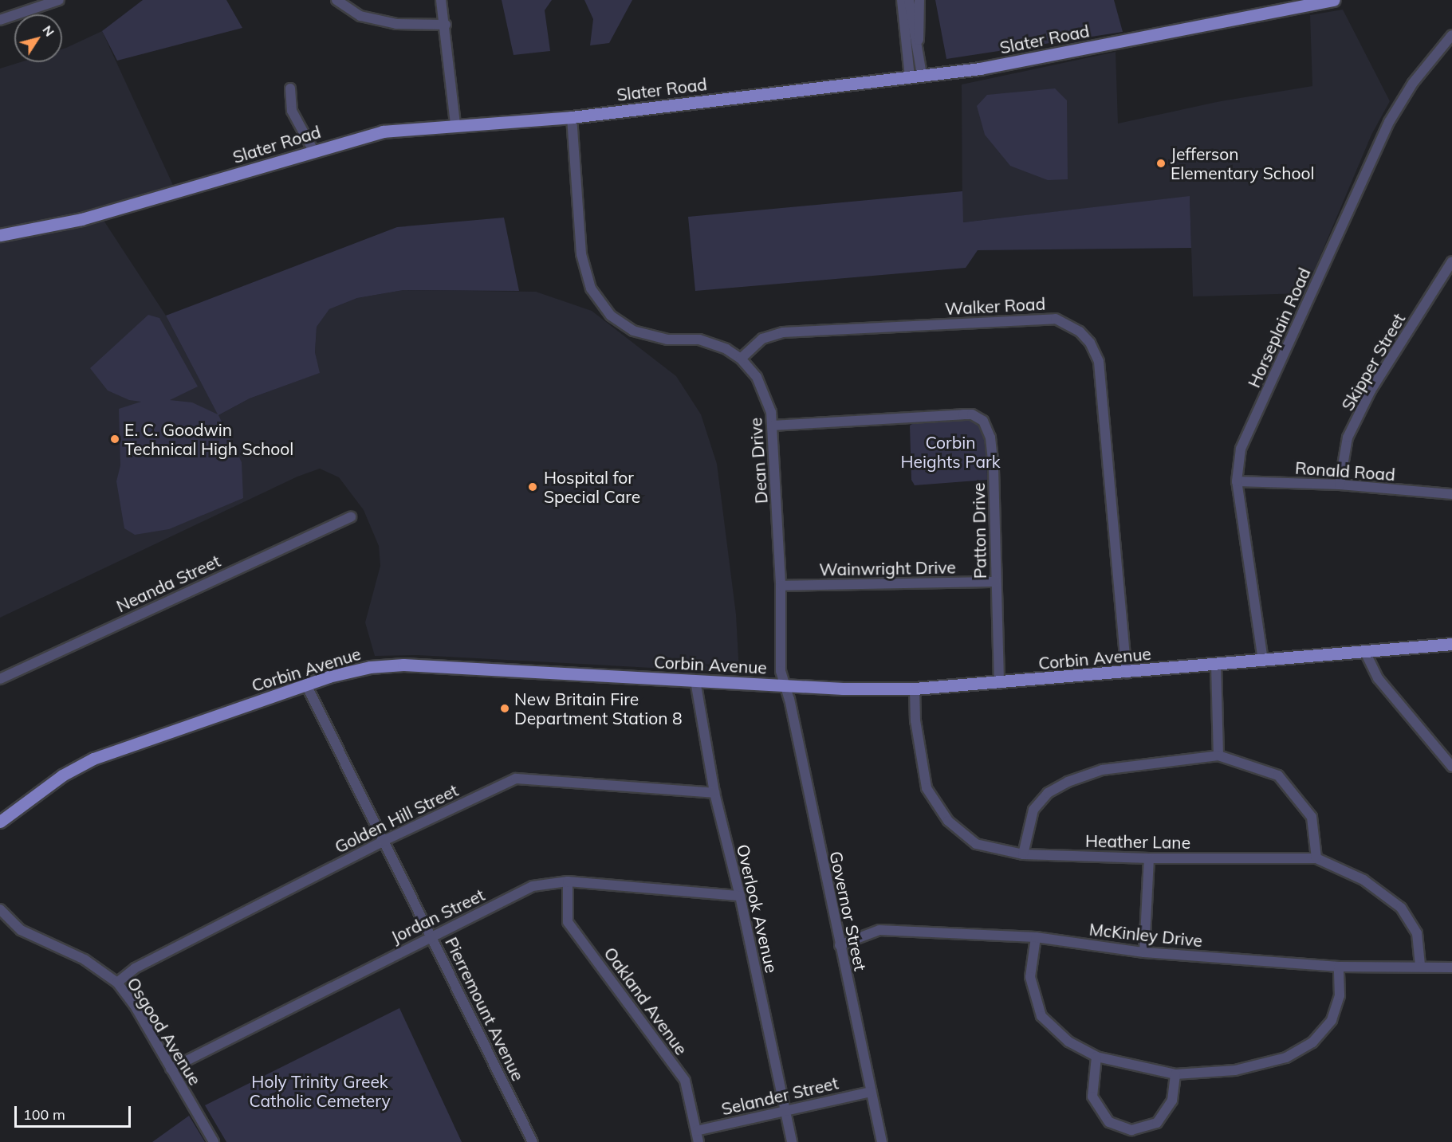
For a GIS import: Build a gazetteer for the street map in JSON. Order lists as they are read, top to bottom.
{
  "streets": {
    "main road": ["Slater Road", "Corbin Avenue"],
    "street": [
      "Walker Road",
      "Horseplain Road",
      "Skipper Street",
      "Dean Drive",
      "Ronald Road",
      "Patton Drive",
      "Wainwright Drive",
      "Neanda Street",
      "Golden Hill Street",
      "Heather Lane",
      "Overlook Avenue",
      "Governor Street",
      "Jordan Street",
      "McKinley Drive",
      "Oakland Avenue",
      "Pierremount Avenue",
      "Osgood Avenue",
      "Selander Street"
    ]
  },
  "crossings": [
    ["Slater Road", "Dean Drive"],
    ["Walker Road", "Dean Drive"],
    ["Walker Road", "Corbin Avenue"],
    ["Horseplain Road", "Ronald Road"],
    ["Horseplain Road", "Corbin Avenue"],
    ["Skipper Street", "Ronald Road"],
    ["Dean Drive", "Patton Drive"],
    ["Dean Drive", "Wainwright Drive"],
    ["Dean Drive", "Corbin Avenue"],
    ["Dean Drive", "Governor Street"],
    ["Patton Drive", "Wainwright Drive"],
    ["Patton Drive", "Corbin Avenue"],
    ["Corbin Avenue", "Heather Lane"],
    ["Corbin Avenue", "Overlook Avenue"],
    ["Corbin Avenue", "Governor Street"],
    ["Corbin Avenue", "Pierremount Avenue"],
    ["Golden Hill Street", "Overlook Avenue"],
    ["Golden Hill Street", "Pierremount Avenue"],
    ["Golden Hill Street", "Osgood Avenue"],
    ["Heather Lane", "McKinley Drive"],
    ["Overlook Avenue", "Jordan Street"],
    ["Overlook Avenue", "Selander Street"],
    ["Governor Street", "McKinley Drive"],
    ["Governor Street", "Selander Street"],
    ["Jordan Street", "Oakland Avenue"],
    ["Jordan Street", "Pierremount Avenue"],
    ["Jordan Street", "Osgood Avenue"],
    ["Oakland Avenue", "Selander Street"]
  ],
  "parks": ["Corbin Heights Park", "Holy Trinity Greek Catholic Cemetery"],
  "places": [
    "Jefferson Elementary School",
    "E. C. Goodwin Technical High School",
    "Hospital for Special Care",
    "New Britain Fire Department Station 8"
  ],
  "scale_bar": "100 m",
  "north": "top right"
}
